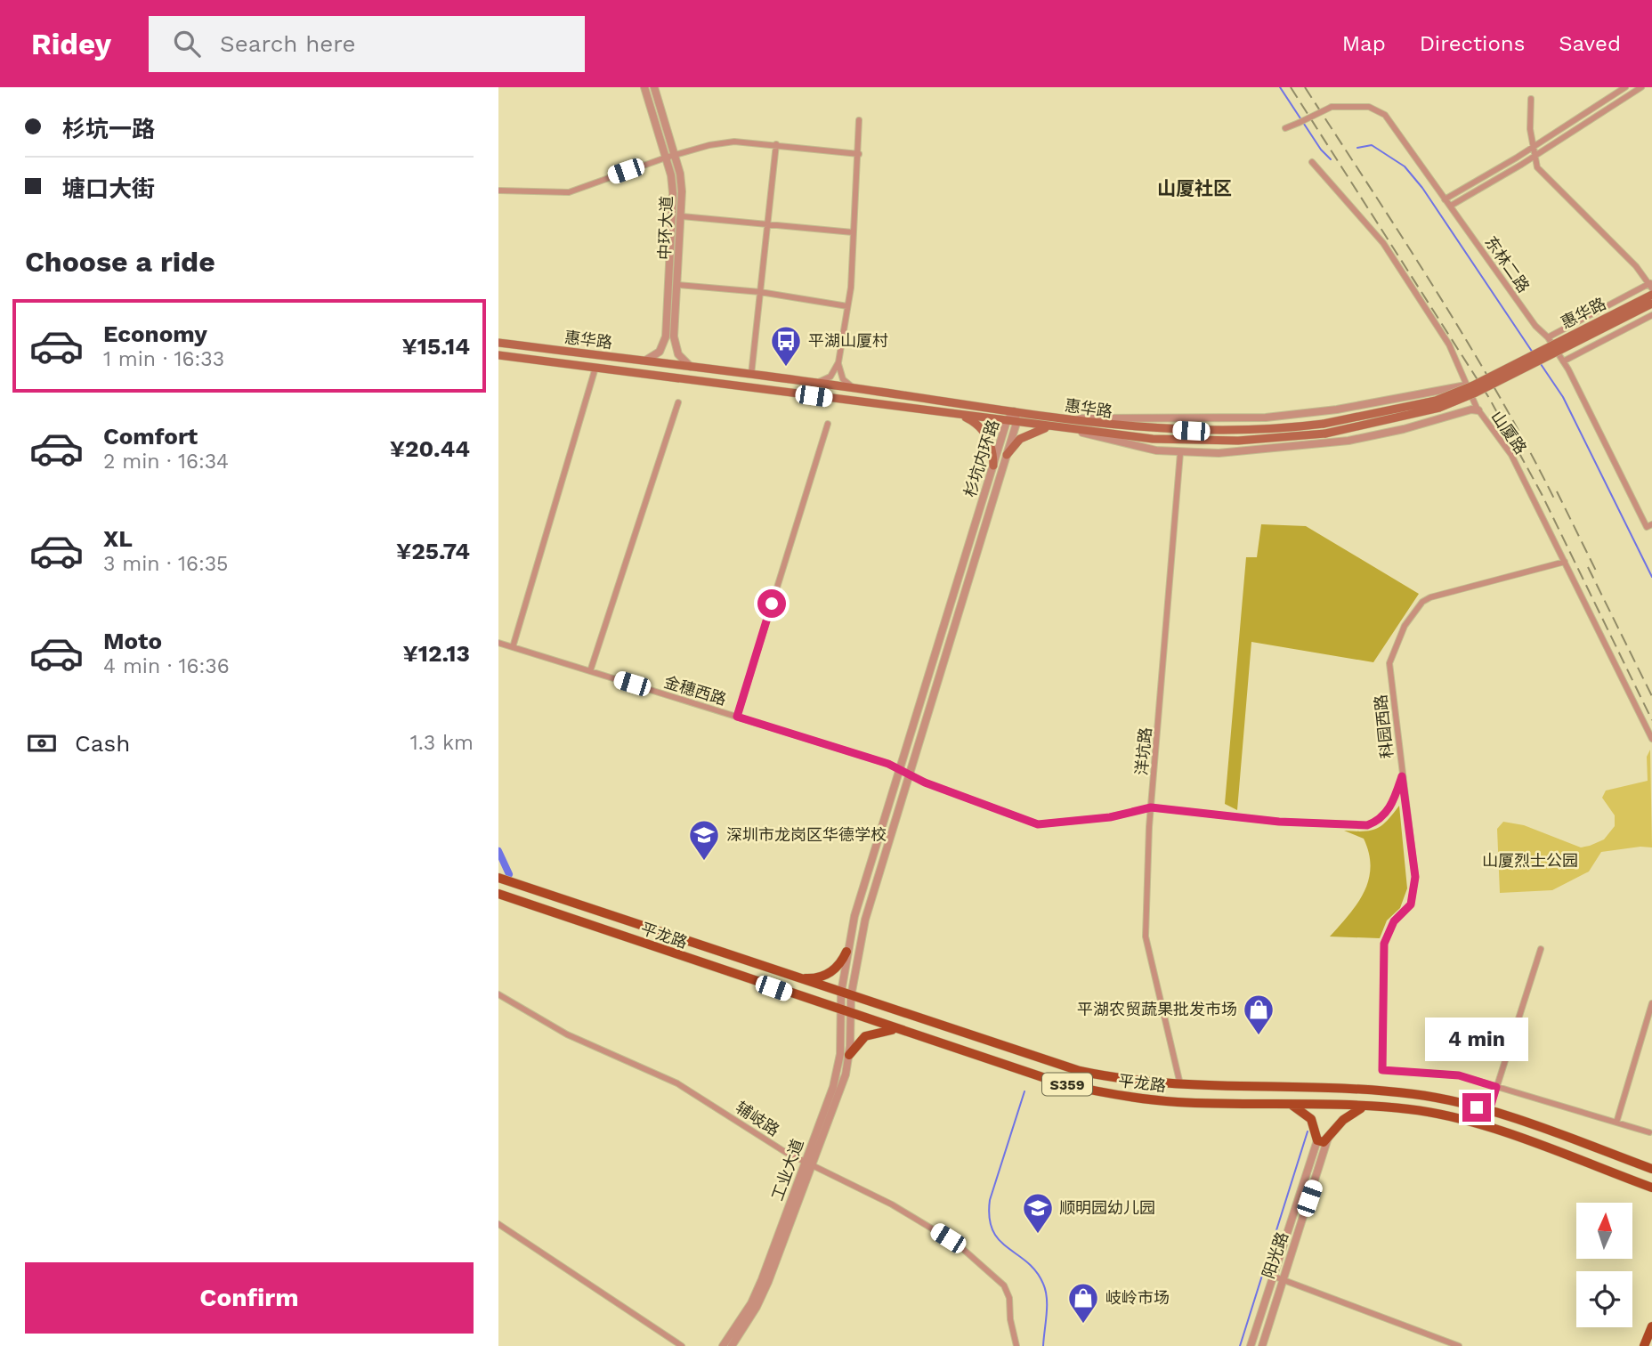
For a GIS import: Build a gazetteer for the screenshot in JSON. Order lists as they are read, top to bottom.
{
  "streets": {
    "main road": ["惠华路", "平龙路", "S359"],
    "street": [
      "中环大道",
      "东林二路",
      "山厦路",
      "杉坑内环路",
      "金穗西路",
      "科园西路",
      "洋坑路",
      "辅岐路",
      "工业大道",
      "阳光路"
    ]
  },
  "crossings": [
    ["中环大道", "惠华路"],
    ["惠华路", "杉坑内环路"],
    ["山厦路", "科园西路"],
    ["杉坑内环路", "金穗西路"],
    ["杉坑内环路", "平龙路"],
    ["杉坑内环路", "工业大道"],
    ["金穗西路", "科园西路"],
    ["金穗西路", "洋坑路"],
    ["洋坑路", "平龙路"],
    ["平龙路", "工业大道"],
    ["辅岐路", "工业大道"]
  ],
  "districts": ["山厦社区"],
  "parks": ["山厦烈士公园"],
  "places": {
    "bus stop": ["平湖山厦村"],
    "school or university": ["深圳市龙岗区华德学校", "顺明园幼儿园"],
    "shop": ["平湖农贸蔬果批发市场", "岐岭市场"]
  },
  "north": "top",
  "page": {
    "header": "Ridey",
    "search": "Search here",
    "nav": ["Map", "Directions", "Saved"],
    "banner": ["杉坑一路", "塘口大街"],
    "heading": "Choose a ride",
    "list": [
      {
        "name": "Economy",
        "note": "1 min · 16:33",
        "value": "¥15.14"
      },
      {
        "name": "Comfort",
        "note": "2 min · 16:34",
        "value": "¥20.44"
      },
      {
        "name": "XL",
        "note": "3 min · 16:35",
        "value": "¥25.74"
      },
      {
        "name": "Moto",
        "note": "4 min · 16:36",
        "value": "¥12.13"
      }
    ],
    "pay": ["Cash", "1.3 km"],
    "bubble": "4 min",
    "buttons": "Confirm"
  }
}
